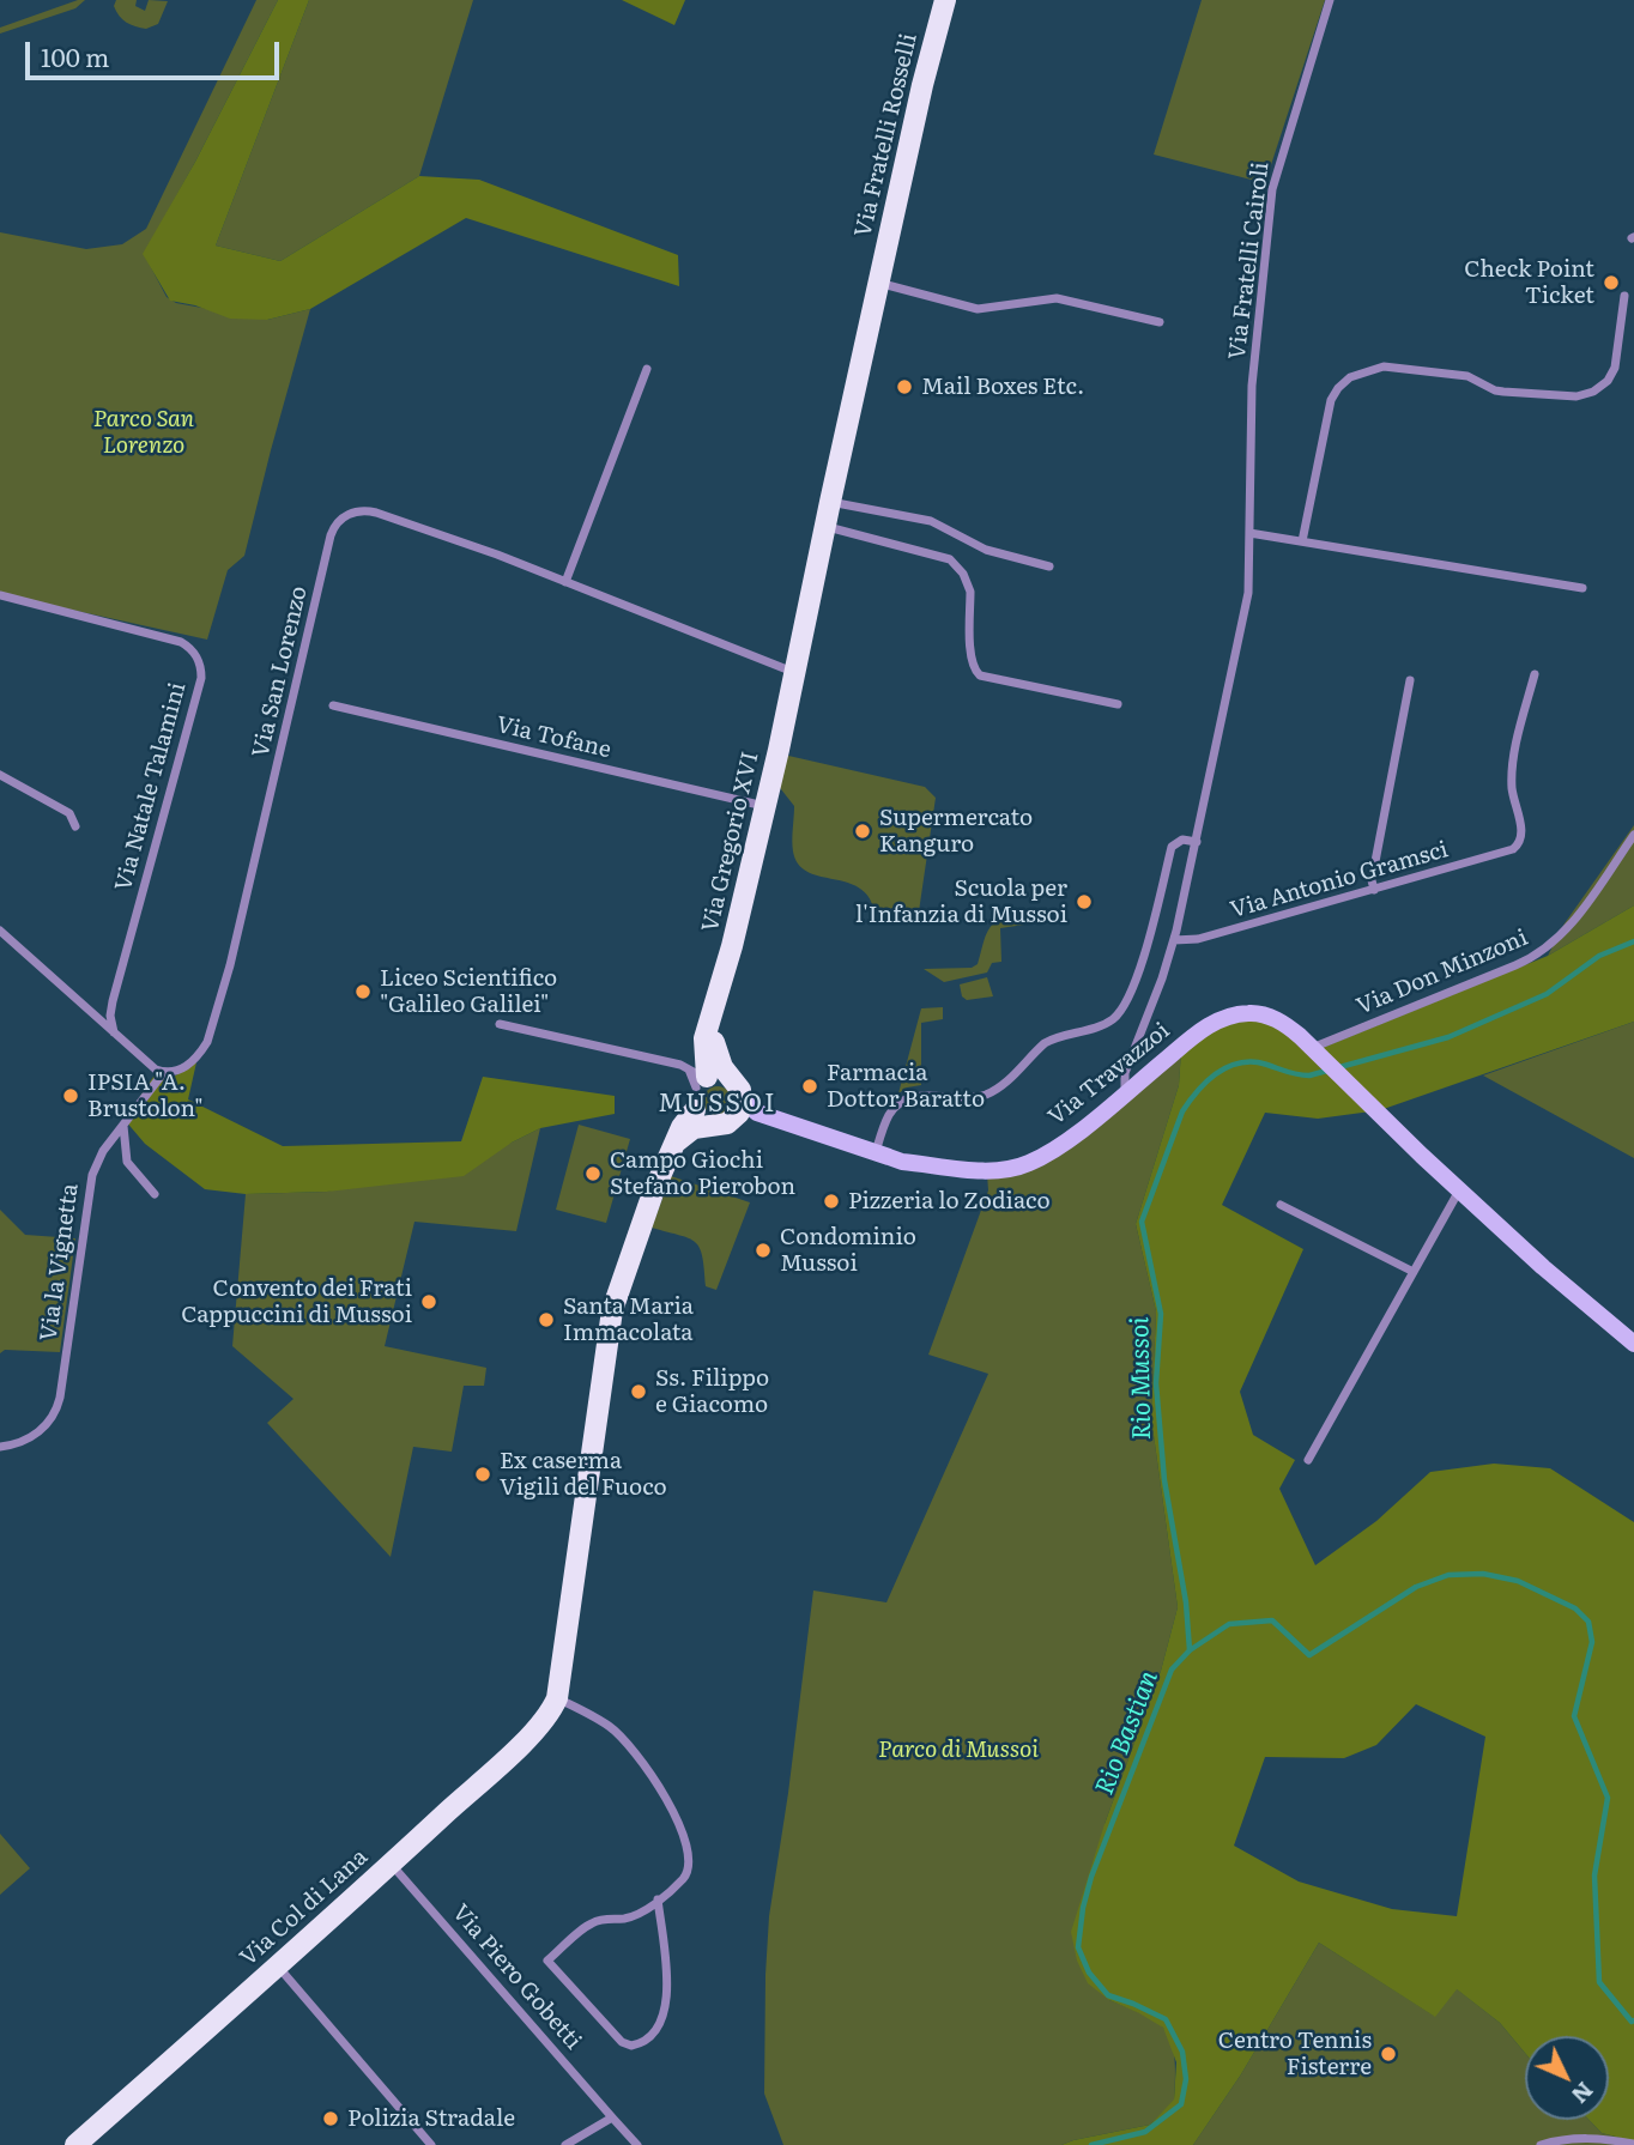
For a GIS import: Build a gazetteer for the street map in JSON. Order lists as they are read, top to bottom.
{
  "streets": {
    "main road": ["Via Fratelli Rosselli", "Via Gregorio XVI", "Via Col di Lana"],
    "street": [
      "Via Fratelli Cairoli",
      "Via San Lorenzo",
      "Via Tofane",
      "Via Natale Talamini",
      "Via Antonio Gramsci",
      "Via Don Minzoni",
      "Via Travazzoi",
      "Via la Vignetta",
      "Via Piero Gobetti"
    ]
  },
  "crossings": [
    ["Via Fratelli Rosselli", "Via San Lorenzo"],
    ["Via Fratelli Rosselli", "Via Gregorio XVI"],
    ["Via Fratelli Cairoli", "Via Antonio Gramsci"],
    ["Via Fratelli Cairoli", "Via Travazzoi"],
    ["Via San Lorenzo", "Via Gregorio XVI"],
    ["Via San Lorenzo", "Via la Vignetta"],
    ["Via Tofane", "Via Gregorio XVI"],
    ["Via Don Minzoni", "Via Travazzoi"],
    ["Via Col di Lana", "Via Piero Gobetti"]
  ],
  "districts": ["MUSSOI"],
  "water": ["Rio Mussoi", "Rio Bastian"],
  "parks": ["Parco San Lorenzo", "Parco di Mussoi"],
  "places": [
    "Check Point Ticket",
    "Mail Boxes Etc.",
    "Supermercato Kanguro",
    "Scuola per l'Infanzia di Mussoi",
    "Liceo Scientifico \"Galileo Galilei\"",
    "Farmacia Dottor Baratto",
    "IPSIA \"A. Brustolon\"",
    "Campo Giochi Stefano Pierobon",
    "Pizzeria lo Zodiaco",
    "Condominio Mussoi",
    "Convento dei Frati Cappuccini di Mussoi",
    "Santa Maria Immacolata",
    "Ss. Filippo e Giacomo",
    "Ex caserma Vigili del Fuoco",
    "Centro Tennis Fisterre",
    "Polizia Stradale"
  ],
  "scale_bar": "100 m",
  "north": "bottom right"
}
